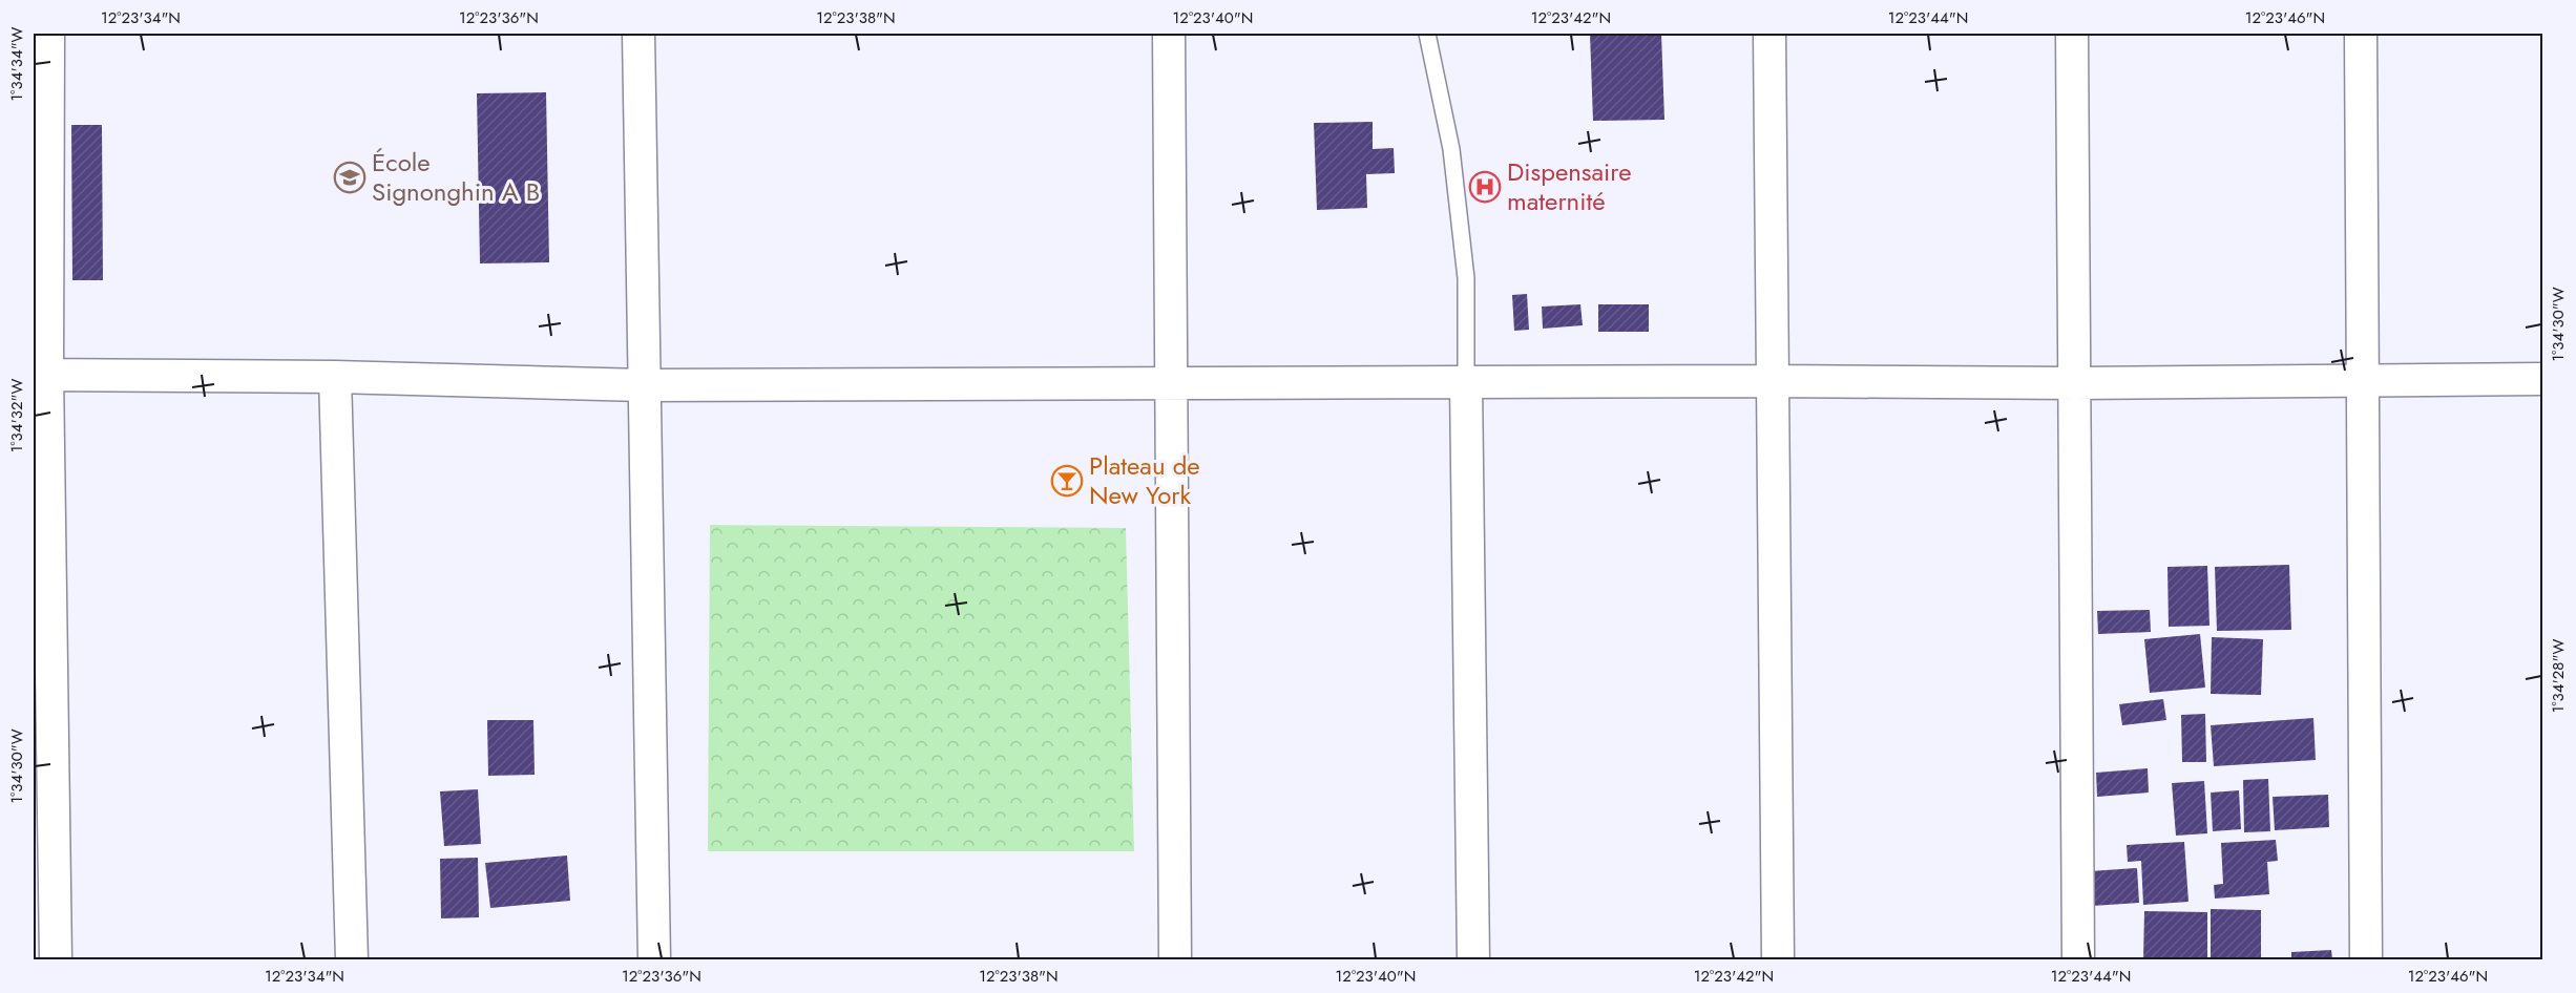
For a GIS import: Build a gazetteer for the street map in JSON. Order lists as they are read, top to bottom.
{
  "places": {
    "school or university": ["École Signonghin A B"],
    "hospital": ["Dispensaire maternité"],
    "bar": ["Plateau de New York"]
  },
  "coordinates": [
    "12°23'34\"N",
    "12°23'36\"N",
    "12°23'38\"N",
    "12°23'40\"N",
    "12°23'42\"N",
    "12°23'44\"N",
    "12°23'46\"N",
    "1°34'34\"W",
    "1°34'30\"W",
    "1°34'32\"W",
    "1°34'28\"W"
  ]
}
